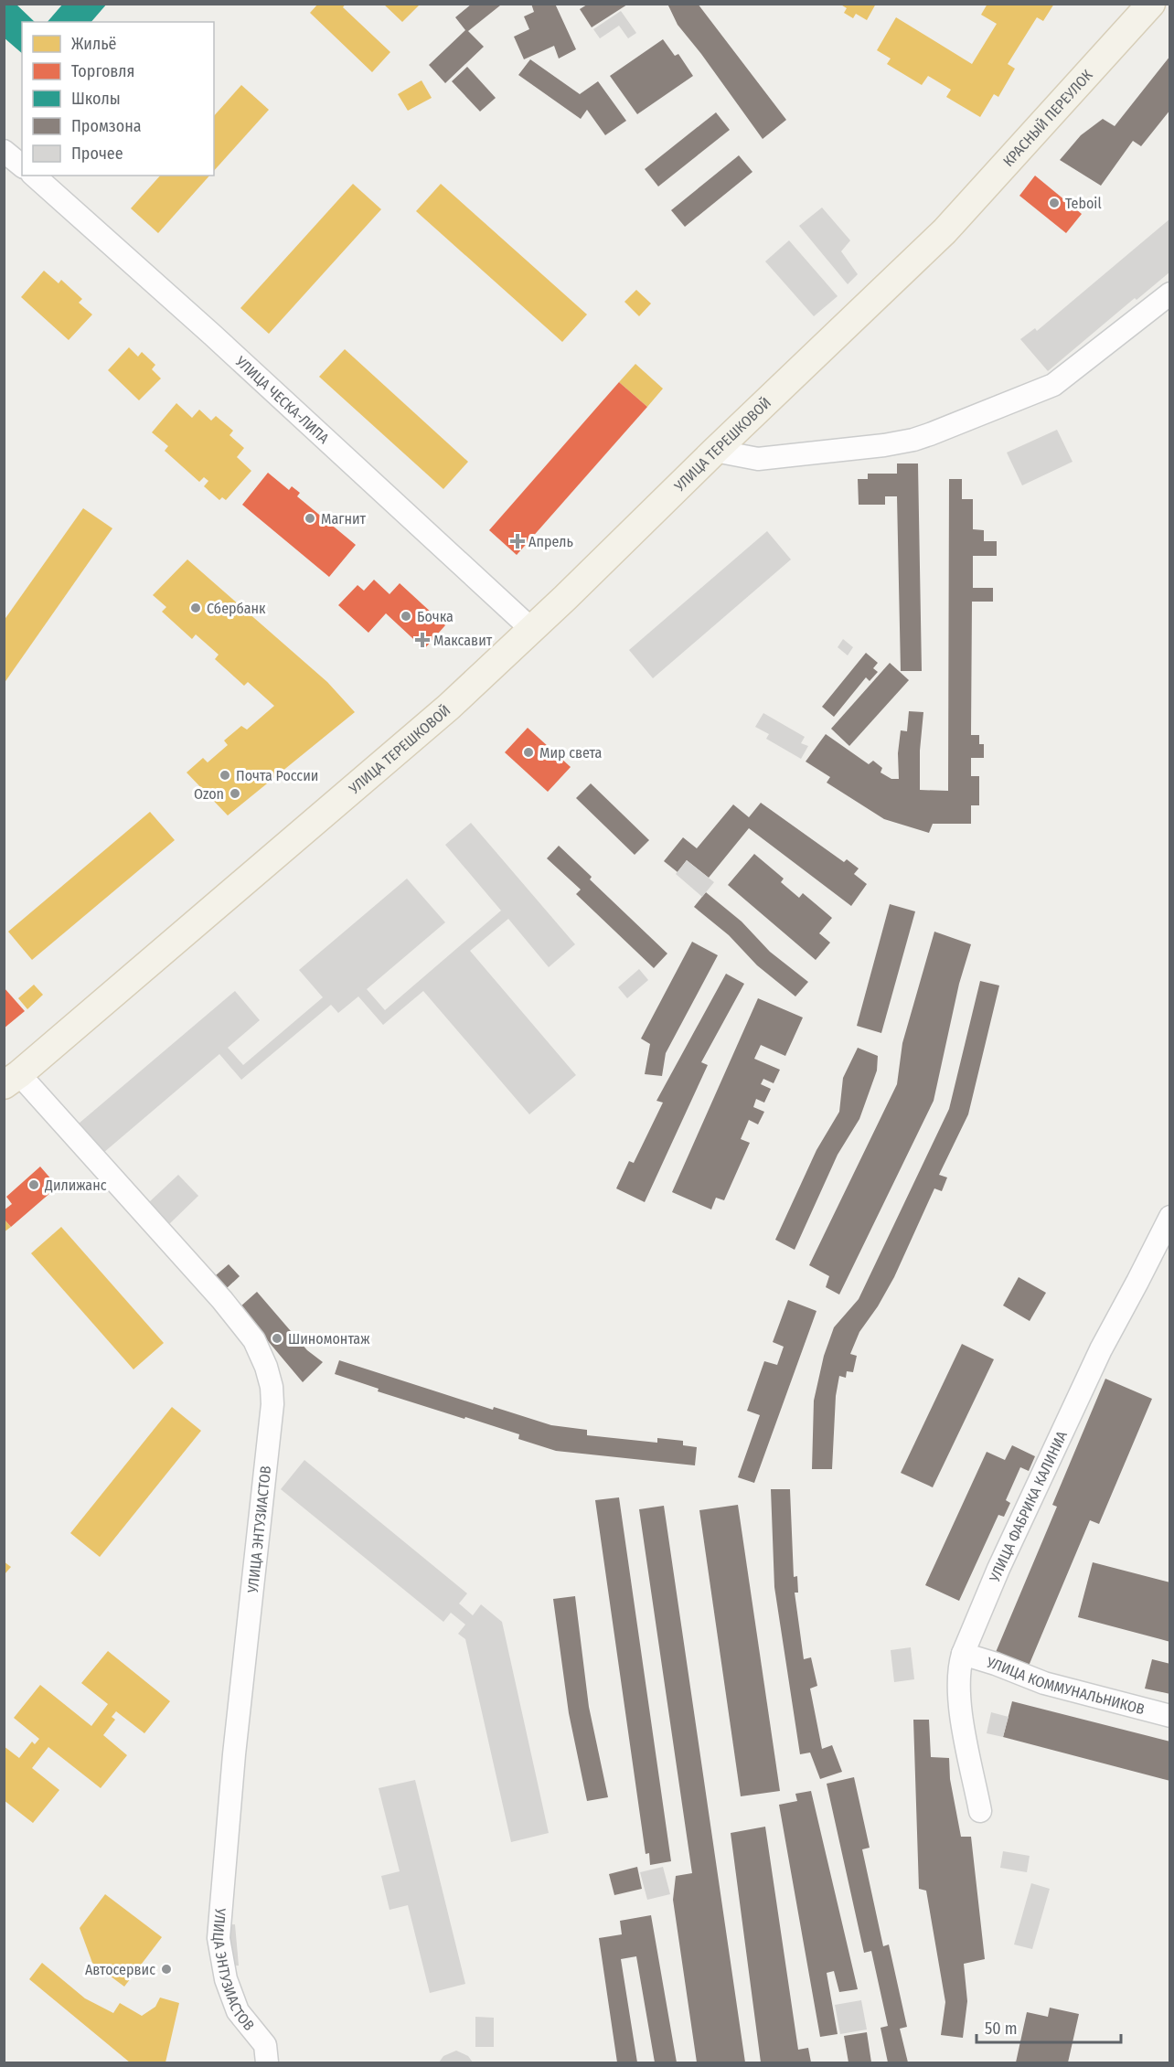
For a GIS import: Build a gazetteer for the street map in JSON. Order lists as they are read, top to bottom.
{
  "streets": {
    "main road": ["КРАСНЫЙ ПЕРЕУЛОК", "УЛИЦА ТЕРЕШКОВОЙ"],
    "street": [
      "УЛИЦА ЧЕСКА-ЛИПА",
      "УЛИЦА ФАБРИКА КАЛИНИА",
      "УЛИЦА ЭНТУЗИАСТОВ",
      "УЛИЦА КОММУНАЛЬНИКОВ"
    ]
  },
  "crossings": [
    ["КРАСНЫЙ ПЕРЕУЛОК", "УЛИЦА ТЕРЕШКОВОЙ"],
    ["УЛИЦА ЧЕСКА-ЛИПА", "УЛИЦА ТЕРЕШКОВОЙ"],
    ["УЛИЦА ТЕРЕШКОВОЙ", "УЛИЦА ЭНТУЗИАСТОВ"],
    ["УЛИЦА ФАБРИКА КАЛИНИА", "УЛИЦА КОММУНАЛЬНИКОВ"]
  ],
  "places": {
    "other": [
      "Teboil",
      "Магнит",
      "Сбербанк",
      "Бочка",
      "Мир света",
      "Почта России",
      "Ozon",
      "Дилижанс",
      "Шиномонтаж",
      "Автосервис"
    ],
    "health": ["Апрель", "Максавит"]
  },
  "legend": [
    "Жильё",
    "Торговля",
    "Школы",
    "Промзона",
    "Прочее"
  ],
  "scale_bar": "50 m"
}
